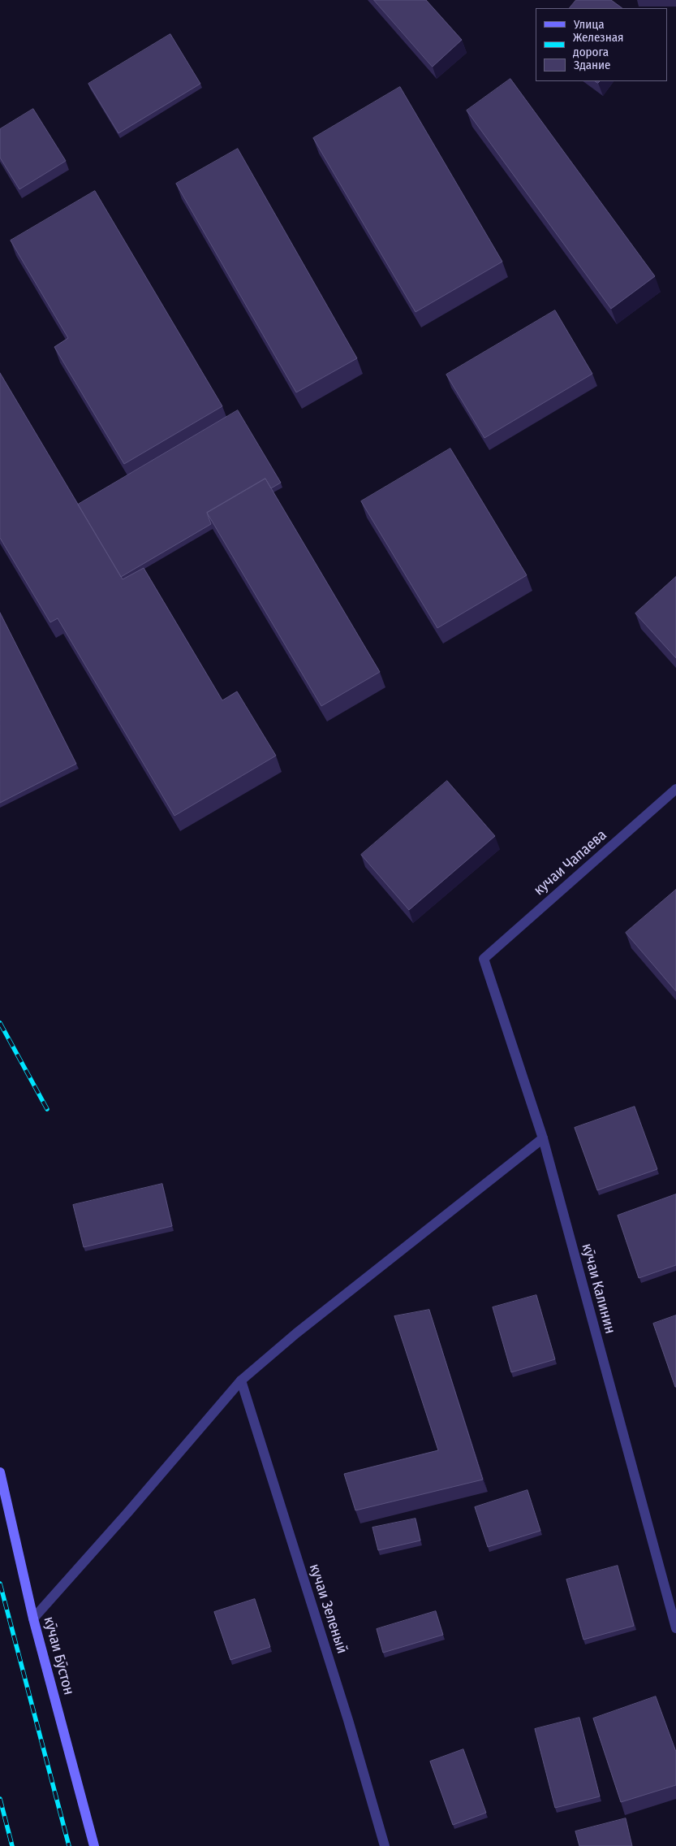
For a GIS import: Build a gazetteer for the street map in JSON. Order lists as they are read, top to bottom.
{
  "streets": {
    "main road": ["кӯчаи Бӯстон"],
    "street": ["кучаи Чапаева", "кӯчаи Калинин", "кучаи Зеленый"]
  },
  "crossings": [
    ["кучаи Чапаева", "кӯчаи Калинин"]
  ],
  "legend": ["Улица", "Железная дорога", "Здание"]
}
